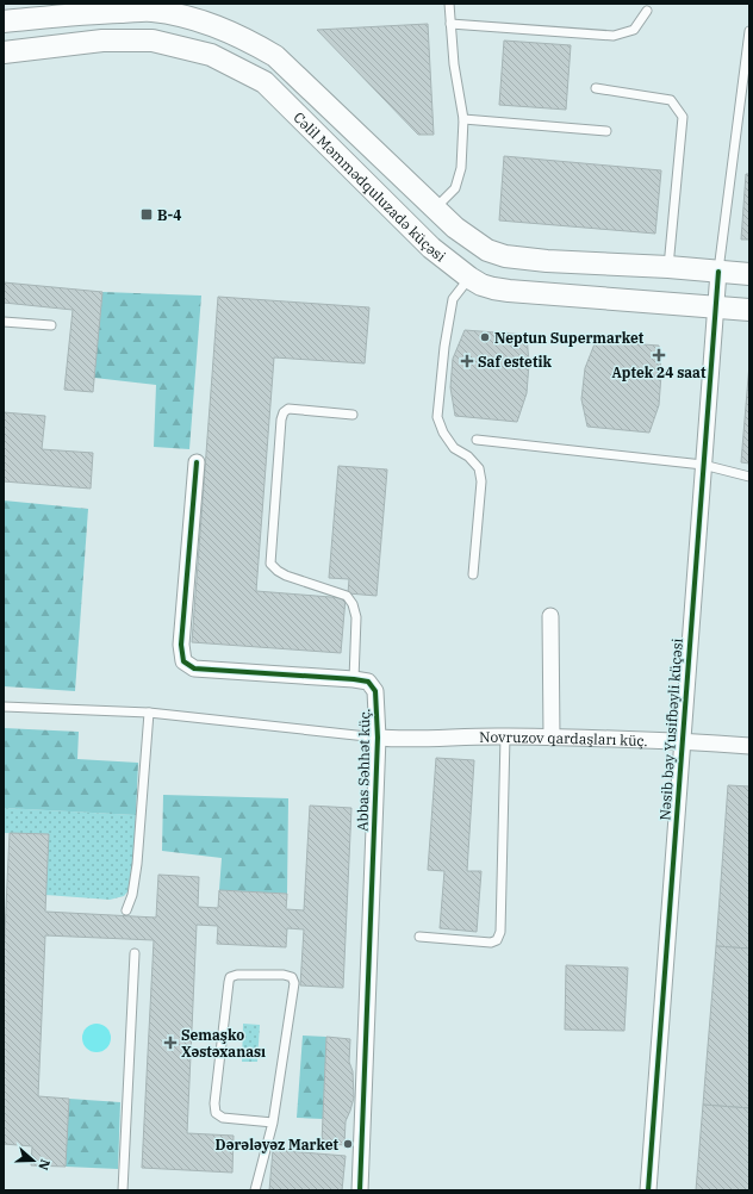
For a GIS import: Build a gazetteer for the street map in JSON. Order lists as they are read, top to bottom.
{
  "streets": {
    "main road": ["Cəlil Məmmədquluzadə küçəsi"],
    "street": ["Nəsib bəy Yusifbəyli küçəsi", "Novruzov qardaşları küç.", "Abbas Səhhət küç."]
  },
  "crossings": [
    ["Cəlil Məmmədquluzadə küçəsi", "Nəsib bəy Yusifbəyli küçəsi"],
    ["Nəsib bəy Yusifbəyli küçəsi", "Novruzov qardaşları küç."],
    ["Novruzov qardaşları küç.", "Abbas Səhhət küç."]
  ],
  "places": {
    "transit": ["B-4"],
    "other": ["Neptun Supermarket", "Dərələyəz Market"],
    "health": ["Aptek 24 saat", "Saf estetik", "Semaşko Xəstəxanası"]
  },
  "north": "right"
}
